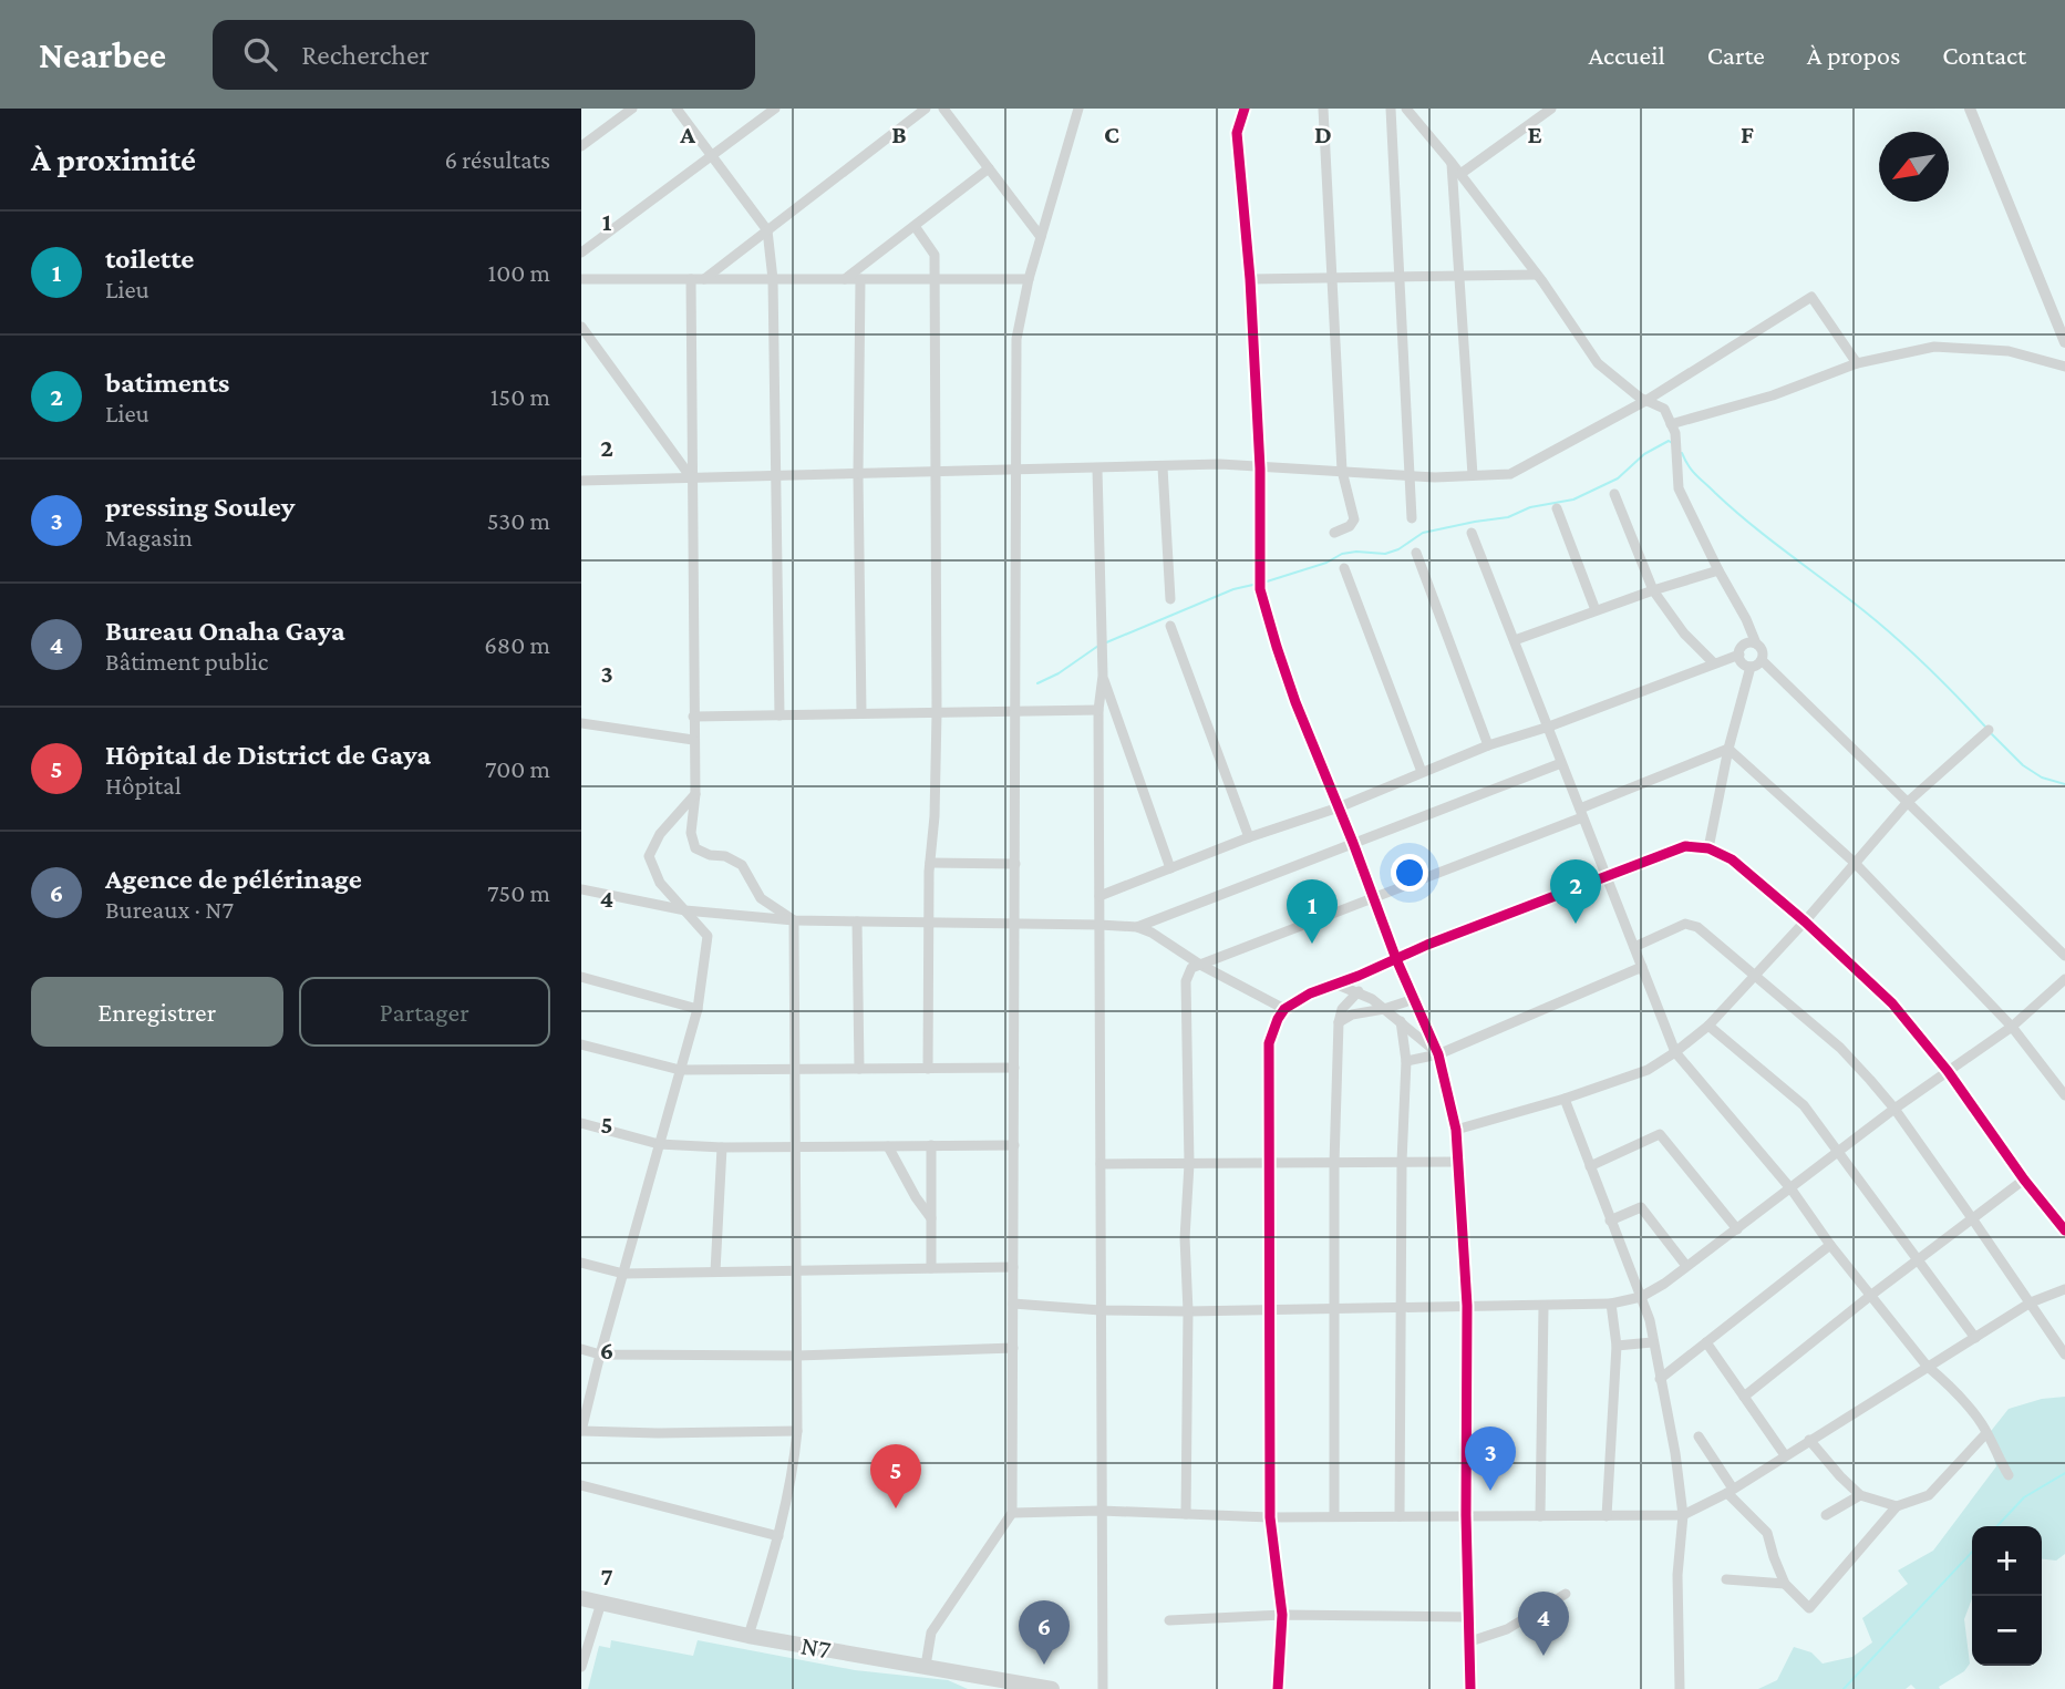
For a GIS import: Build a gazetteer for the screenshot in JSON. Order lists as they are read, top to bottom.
{
  "streets": {
    "main road": ["N7"]
  },
  "north": "bottom left",
  "page": {
    "header": "Nearbee",
    "search": "Rechercher",
    "nav": [
      "Accueil",
      "Carte",
      "À propos",
      "Contact"
    ],
    "heading": ["À proximité", "6 résultats"],
    "list": [
      {
        "mark": "1",
        "name": "toilette",
        "note": "Lieu",
        "value": "100 m"
      },
      {
        "mark": "2",
        "name": "batiments",
        "note": "Lieu",
        "value": "150 m"
      },
      {
        "mark": "3",
        "name": "pressing Souley",
        "note": "Magasin",
        "value": "530 m"
      },
      {
        "mark": "4",
        "name": "Bureau Onaha Gaya",
        "note": "Bâtiment public",
        "value": "680 m"
      },
      {
        "mark": "5",
        "name": "Hôpital de District de Gaya",
        "note": "Hôpital",
        "value": "700 m"
      },
      {
        "mark": "6",
        "name": "Agence de pélérinage",
        "note": "Bureaux · N7",
        "value": "750 m"
      }
    ],
    "pins": [
      "2",
      "1",
      "3",
      "5",
      "4",
      "6"
    ],
    "buttons": ["Enregistrer", "Partager"],
    "map_buttons": ["+", "−"]
  },
  "grid": {
    "columns": [
      "A",
      "B",
      "C",
      "D",
      "E",
      "F"
    ],
    "rows": [
      "1",
      "2",
      "3",
      "4",
      "5",
      "6",
      "7"
    ]
  }
}
